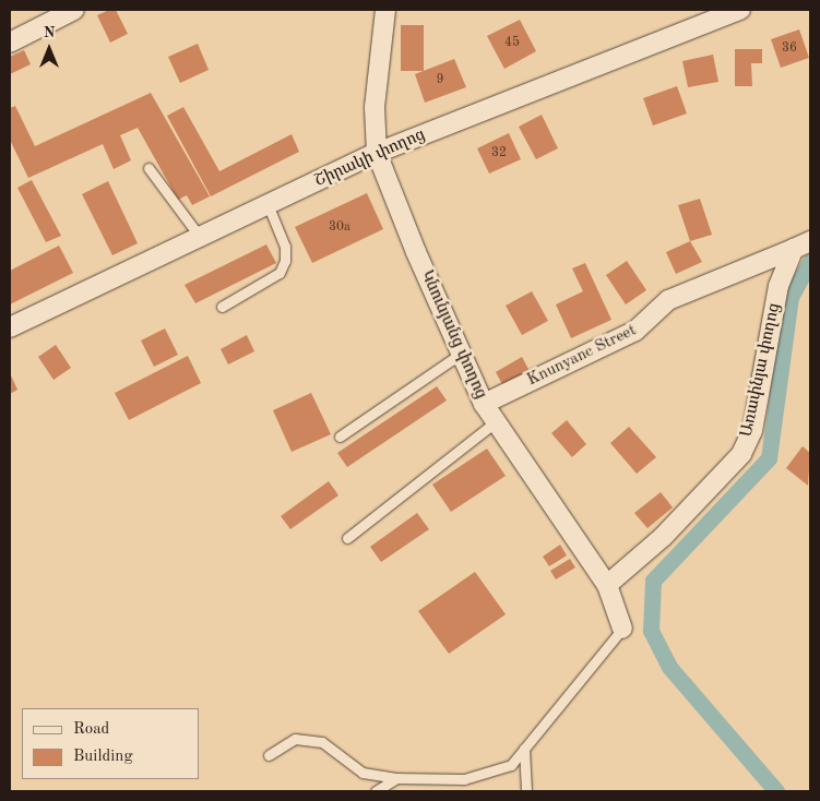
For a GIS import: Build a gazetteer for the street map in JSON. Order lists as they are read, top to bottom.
{
  "streets": {
    "street": [
      "Շիրակի փողոց",
      "Կնունյանց փողոց",
      "Knunyanc Street",
      "Առափնյա փողոց"
    ]
  },
  "crossings": [
    ["Շիրակի փողոց", "Կնունյանց փողոց"],
    ["Կնունյանց փողոց", "Knunyanc Street"],
    ["Կնունյանց փողոց", "Առափնյա փողոց"],
    ["Knunyanc Street", "Առափնյա փողոց"]
  ],
  "house_numbers": [
    "45",
    "36",
    "9",
    "32",
    "30a"
  ],
  "legend": ["Road", "Building"],
  "north": "top"
}
